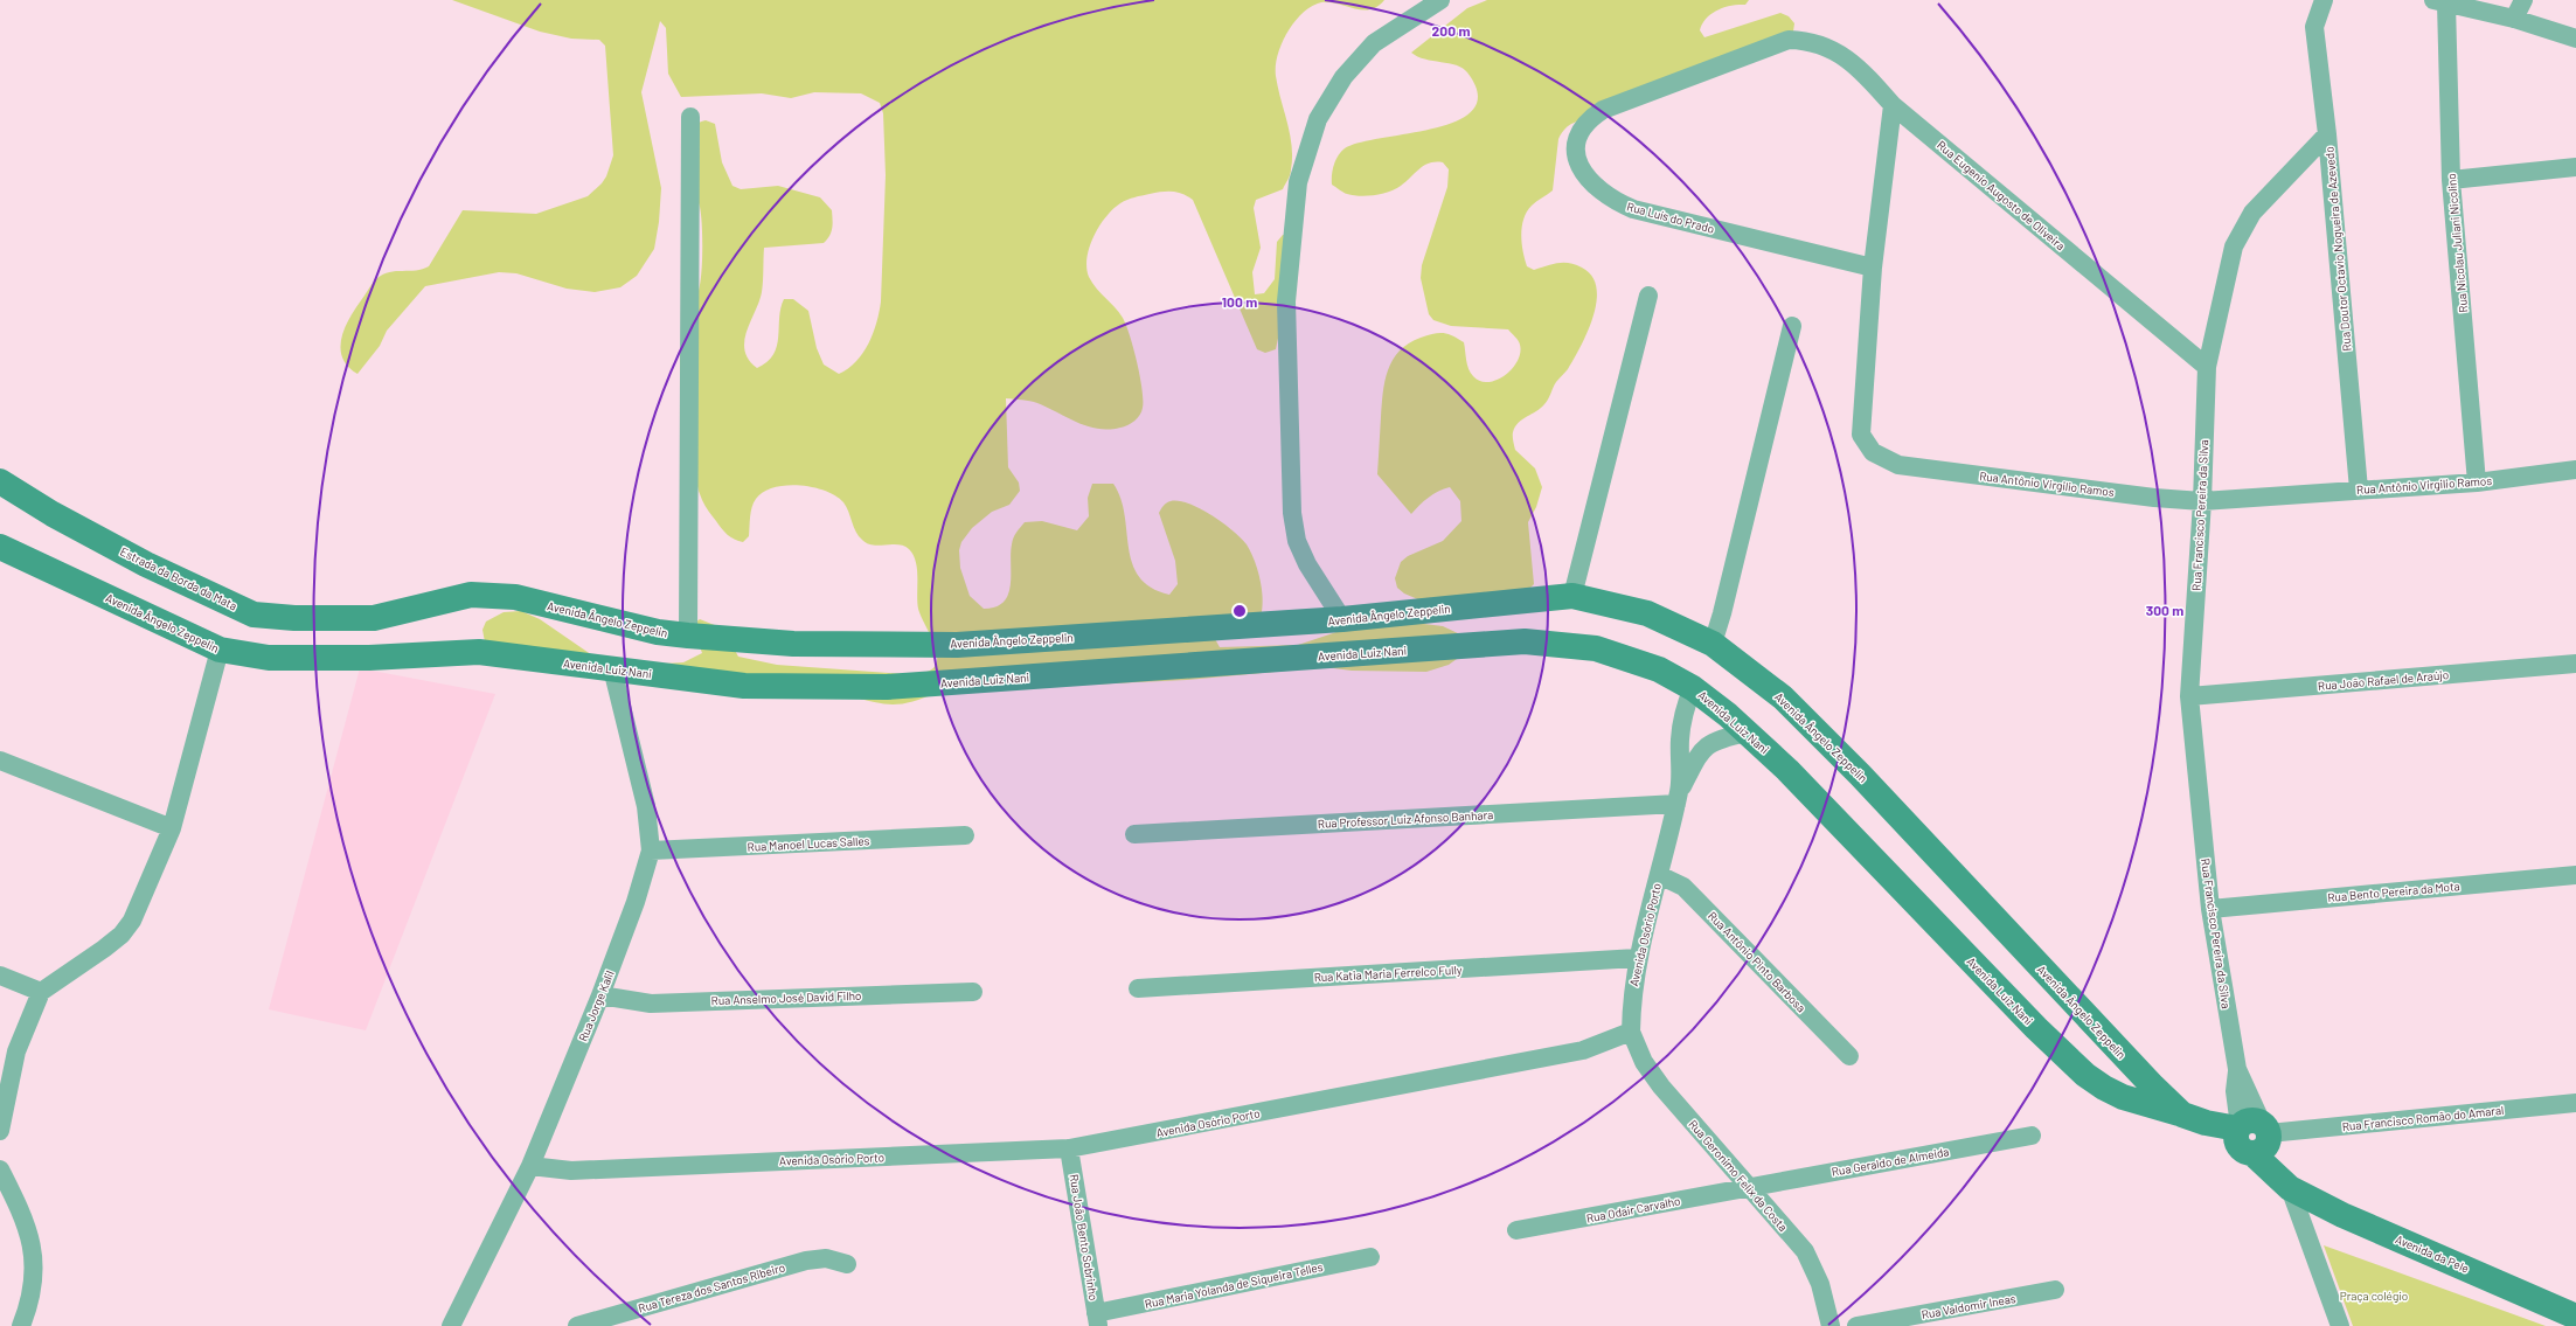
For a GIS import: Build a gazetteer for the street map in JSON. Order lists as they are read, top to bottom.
{
  "streets": {
    "street": [
      "Rua Eugenio Augosto de Oliveira",
      "Rua Luís do Prado",
      "Rua Nicolau Juliani Nicolino",
      "Rua Doutor Octavio Nogueira de Azevedo",
      "Rua Antônio Virgilio Ramos",
      "Rua Francisco Pereira da Silva",
      "Estrada da Borda da Mata",
      "Avenida Ângelo Zeppelin",
      "Avenida Luiz Nani",
      "Rua João Rafael de Araújo",
      "Rua Professor Luiz Afonso Banhara",
      "Rua Manoel Lucas Salles",
      "Rua Bento Pereira da Mota",
      "Avenida Osório Porto",
      "Rua Antônio Pinto Barbosa",
      "Rua Katia Maria Ferrelco Fully",
      "Rua Anselmo José David Filho",
      "Rua Jorge Kalil",
      "Rua Francisco Romão do Amaral",
      "Rua Geraldo de Almeida",
      "Rua Geronimo Felix da Costa",
      "Rua Odair Carvalho",
      "Rua João Bento Sobrinho",
      "Avenida da Pele",
      "Rua Maria Yolanda de Siqueira Telles",
      "Rua Tereza dos Santos Ribeiro",
      "Rua Valdomir Ineas"
    ]
  },
  "crossings": [
    ["Rua Eugenio Augosto de Oliveira", "Rua Luís do Prado"],
    ["Rua Eugenio Augosto de Oliveira", "Rua Antônio Virgilio Ramos"],
    ["Rua Eugenio Augosto de Oliveira", "Rua Francisco Pereira da Silva"],
    ["Rua Luís do Prado", "Rua Antônio Virgilio Ramos"],
    ["Rua Nicolau Juliani Nicolino", "Rua Antônio Virgilio Ramos"],
    ["Rua Doutor Octavio Nogueira de Azevedo", "Rua Antônio Virgilio Ramos"],
    ["Rua Doutor Octavio Nogueira de Azevedo", "Rua Francisco Pereira da Silva"],
    ["Rua Antônio Virgilio Ramos", "Rua Francisco Pereira da Silva"],
    ["Rua Francisco Pereira da Silva", "Rua João Rafael de Araújo"],
    ["Rua Francisco Pereira da Silva", "Rua Bento Pereira da Mota"],
    ["Rua Francisco Pereira da Silva", "Rua Francisco Romão do Amaral"],
    ["Estrada da Borda da Mata", "Avenida Ângelo Zeppelin"],
    ["Avenida Ângelo Zeppelin", "Avenida Luiz Nani"],
    ["Avenida Luiz Nani", "Rua Jorge Kalil"],
    ["Rua Professor Luiz Afonso Banhara", "Avenida Osório Porto"],
    ["Rua Manoel Lucas Salles", "Rua Jorge Kalil"],
    ["Avenida Osório Porto", "Rua Antônio Pinto Barbosa"],
    ["Avenida Osório Porto", "Rua Katia Maria Ferrelco Fully"],
    ["Avenida Osório Porto", "Rua Jorge Kalil"],
    ["Avenida Osório Porto", "Rua Geronimo Felix da Costa"],
    ["Avenida Osório Porto", "Rua João Bento Sobrinho"],
    ["Rua Anselmo José David Filho", "Rua Jorge Kalil"],
    ["Rua Geraldo de Almeida", "Rua Geronimo Felix da Costa"],
    ["Rua Geraldo de Almeida", "Rua Odair Carvalho"],
    ["Rua Geronimo Felix da Costa", "Rua Odair Carvalho"],
    ["Rua João Bento Sobrinho", "Rua Maria Yolanda de Siqueira Telles"]
  ],
  "parks": ["Praça colégio"],
  "rings": ["200 m", "100 m", "300 m"]
}
